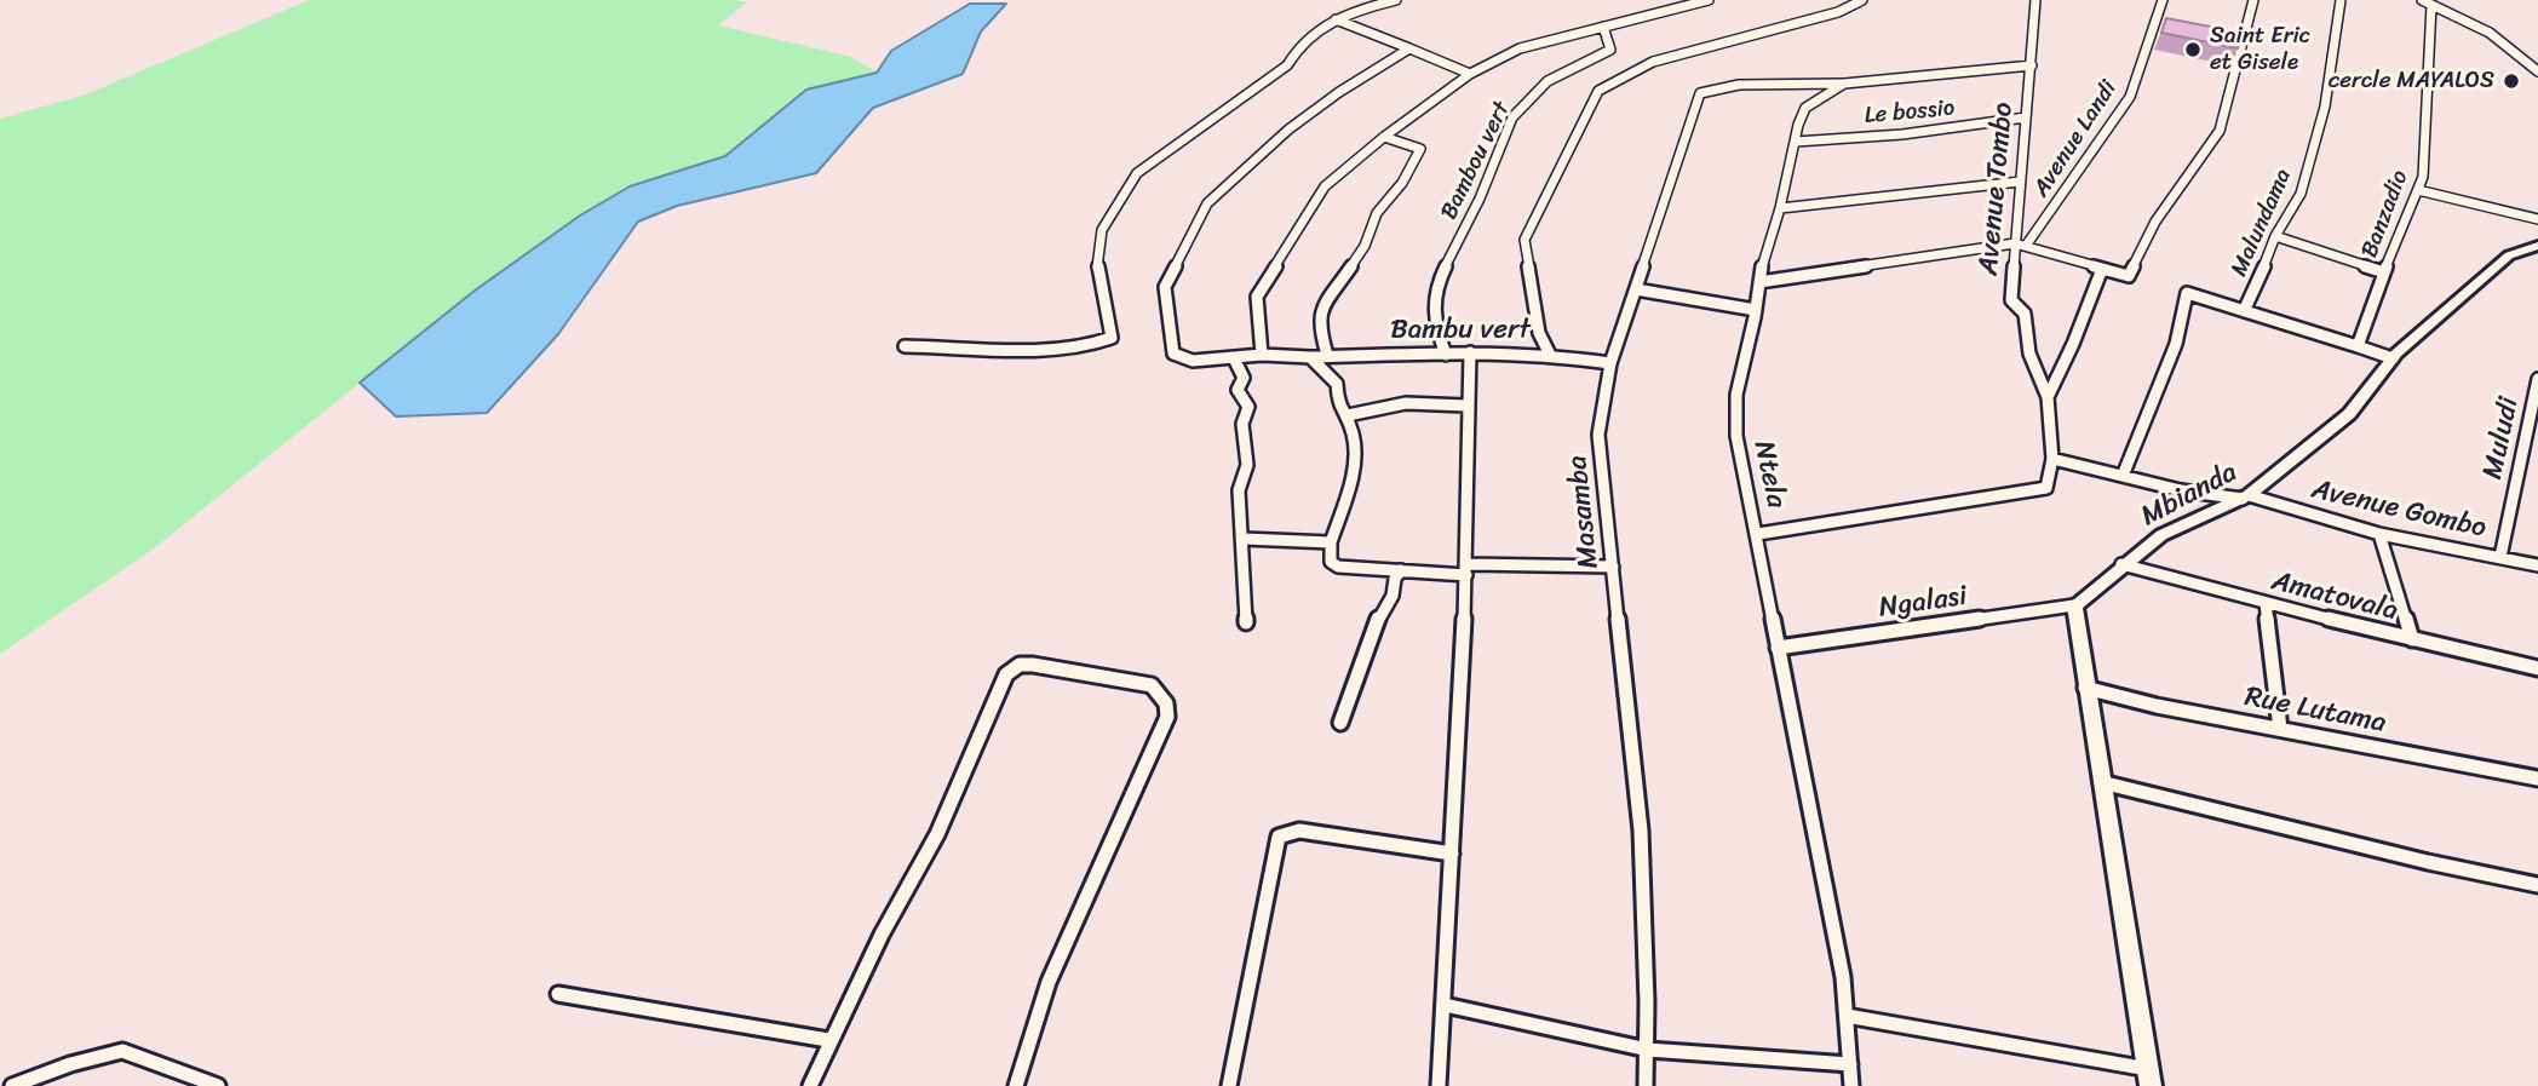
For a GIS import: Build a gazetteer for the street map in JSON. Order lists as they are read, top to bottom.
{
  "streets": {
    "street": [
      "Le bossio",
      "Avenue Landi",
      "Bambou vert",
      "Avenue Tombo",
      "Banzadio",
      "Malundama",
      "Bambu vert",
      "Muludi",
      "Ntela",
      "Mbianda",
      "Avenue Gombo",
      "Masamba",
      "Amatovala",
      "Ngalasi",
      "Rue Lutama"
    ]
  },
  "crossings": [
    ["Le bossio", "Avenue Tombo"],
    ["Le bossio", "Ntela"],
    ["Avenue Landi", "Avenue Tombo"],
    ["Bambou vert", "Bambu vert"],
    ["Avenue Tombo", "Ntela"],
    ["Avenue Tombo", "Avenue Gombo"],
    ["Bambu vert", "Masamba"],
    ["Muludi", "Avenue Gombo"],
    ["Ntela", "Masamba"],
    ["Ntela", "Ngalasi"],
    ["Mbianda", "Avenue Gombo"],
    ["Mbianda", "Amatovala"],
    ["Mbianda", "Ngalasi"]
  ],
  "places": ["Saint Eric et Gisele", "cercle MAYALOS"]
}
